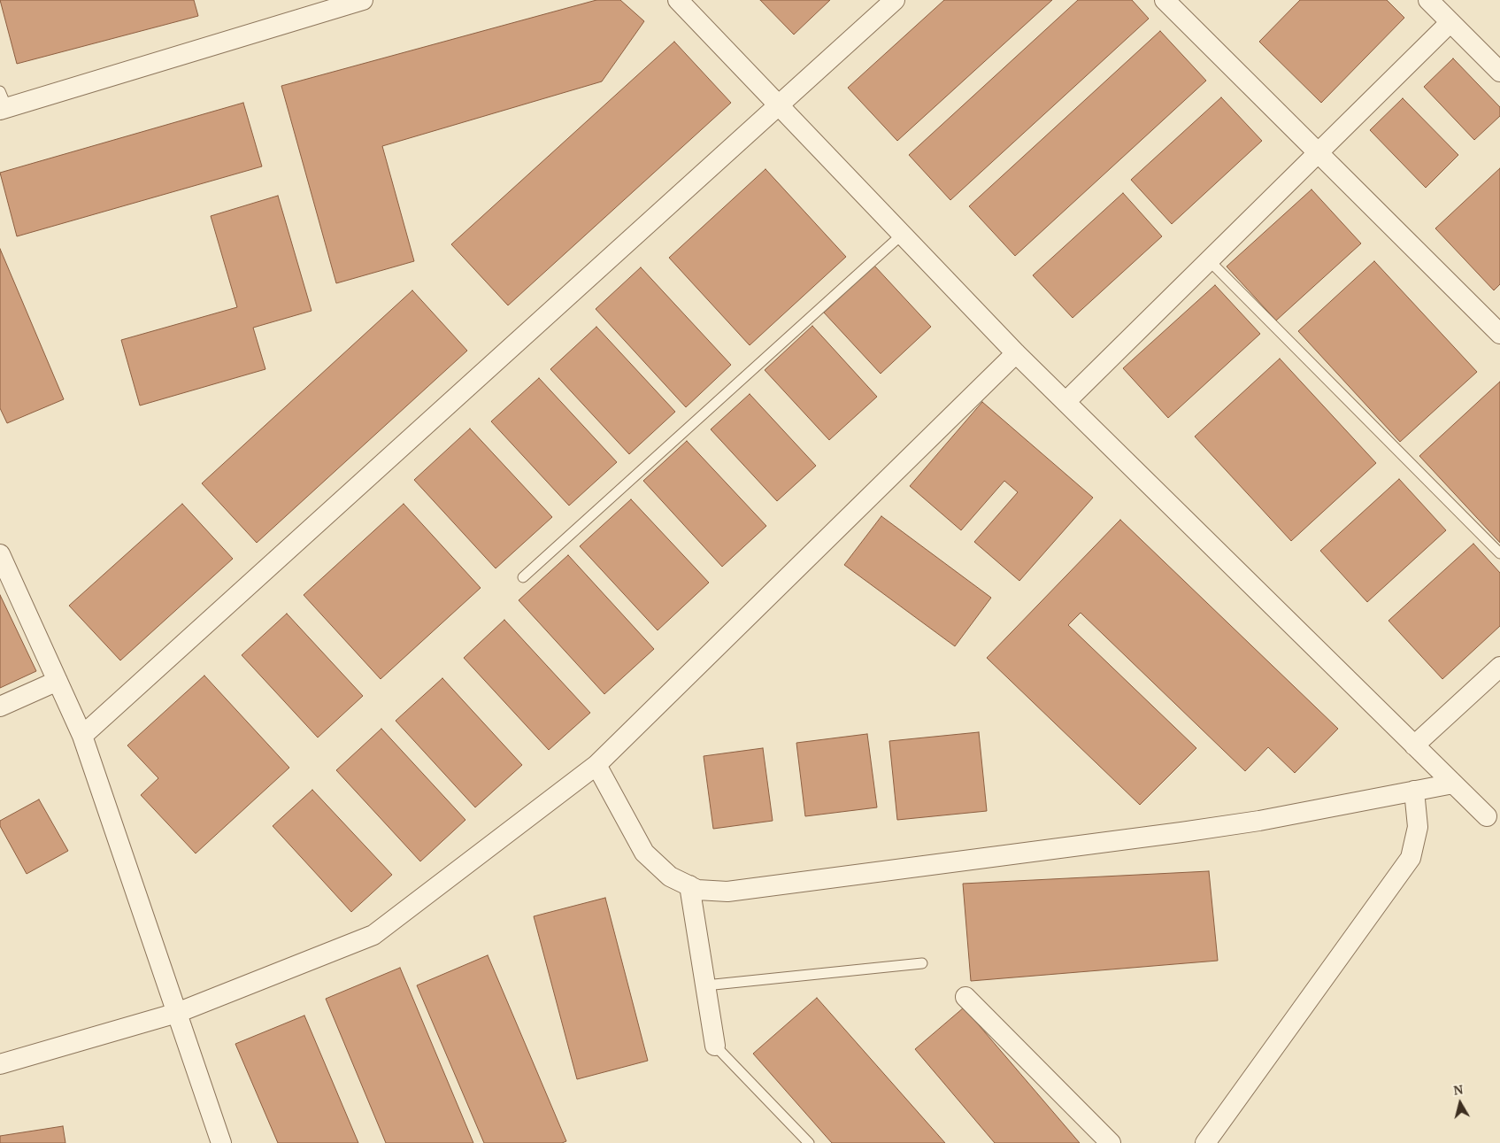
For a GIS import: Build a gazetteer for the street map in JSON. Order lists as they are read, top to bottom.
{
  "north": "top"
}
